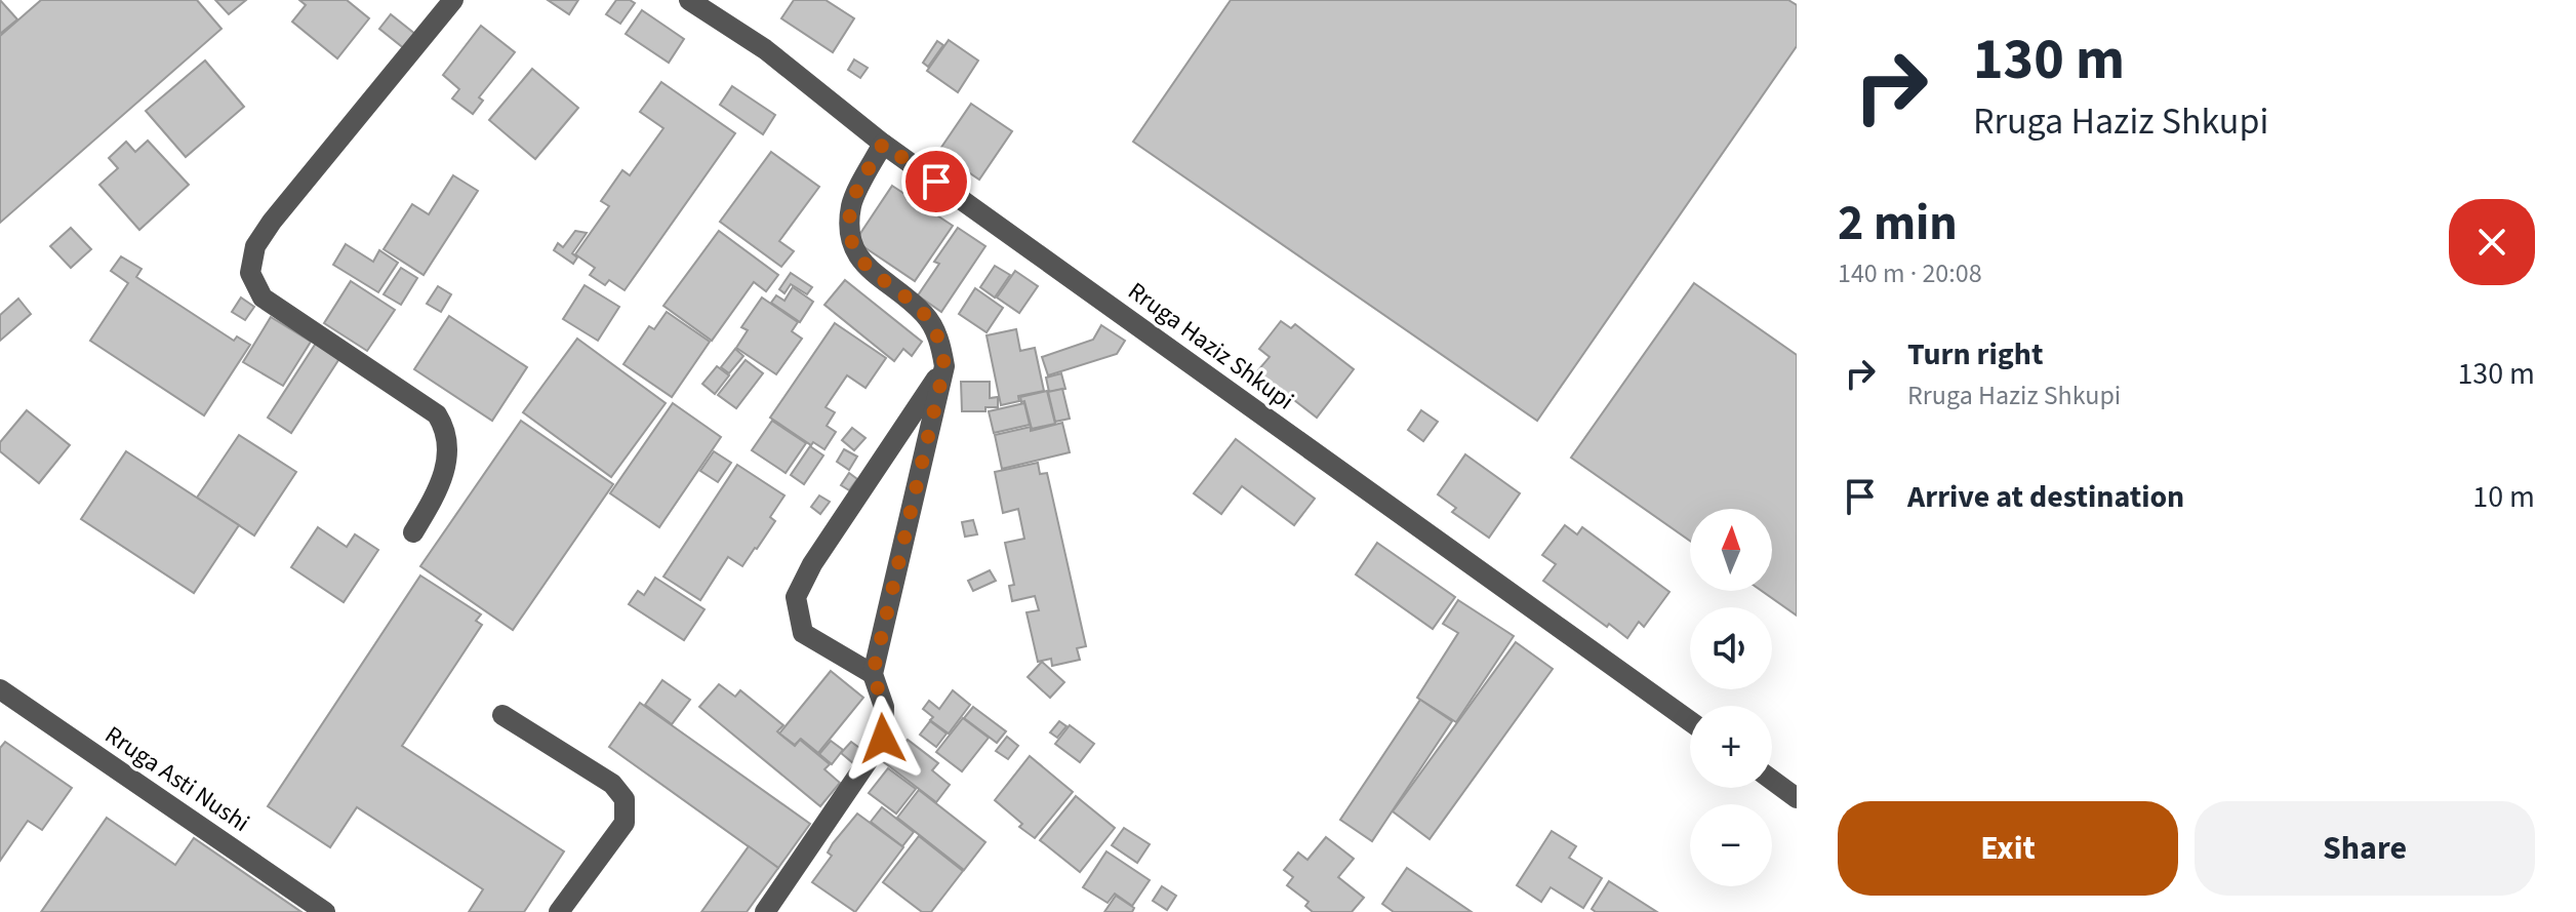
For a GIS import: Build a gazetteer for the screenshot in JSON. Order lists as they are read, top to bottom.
{
  "streets": {
    "street": ["Rruga Haziz Shkupi", "Rruga Asti Nushi"]
  },
  "north": "top",
  "page": {
    "turn": ["130 m", "Rruga Haziz Shkupi"],
    "heading": ["2 min", "140 m · 20:08"],
    "list": [
      {
        "name": "Turn right",
        "note": "Rruga Haziz Shkupi",
        "value": "130 m"
      },
      {
        "name": "Arrive at destination",
        "value": "10 m"
      }
    ],
    "map_buttons": ["+", "−"],
    "buttons": ["Exit", "Share"]
  }
}
